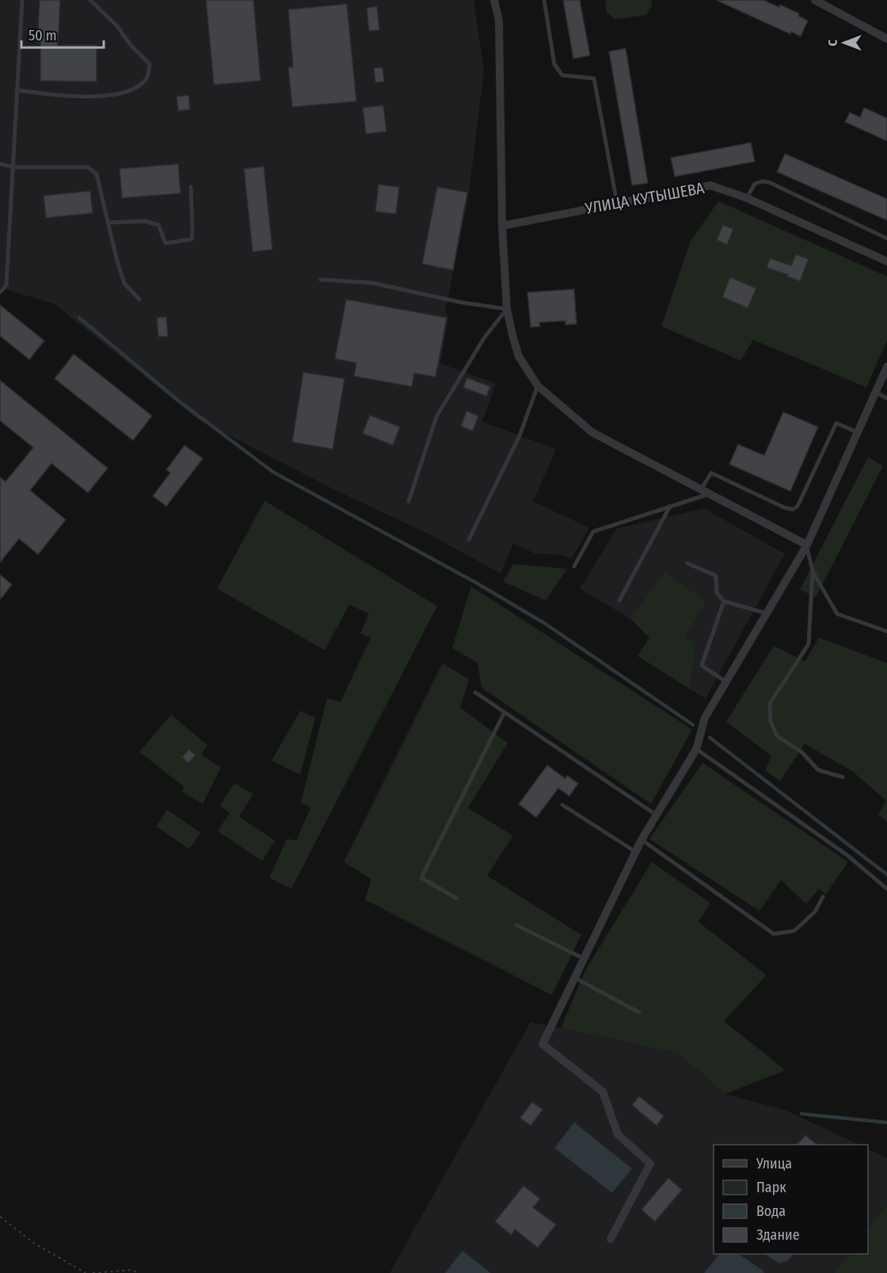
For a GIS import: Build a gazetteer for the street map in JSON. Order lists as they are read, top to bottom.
{
  "streets": {
    "street": ["УЛИЦА КУТЫШЕВА"]
  },
  "legend": [
    "Улица",
    "Парк",
    "Вода",
    "Здание"
  ],
  "scale_bar": "50 m",
  "north": "left"
}
